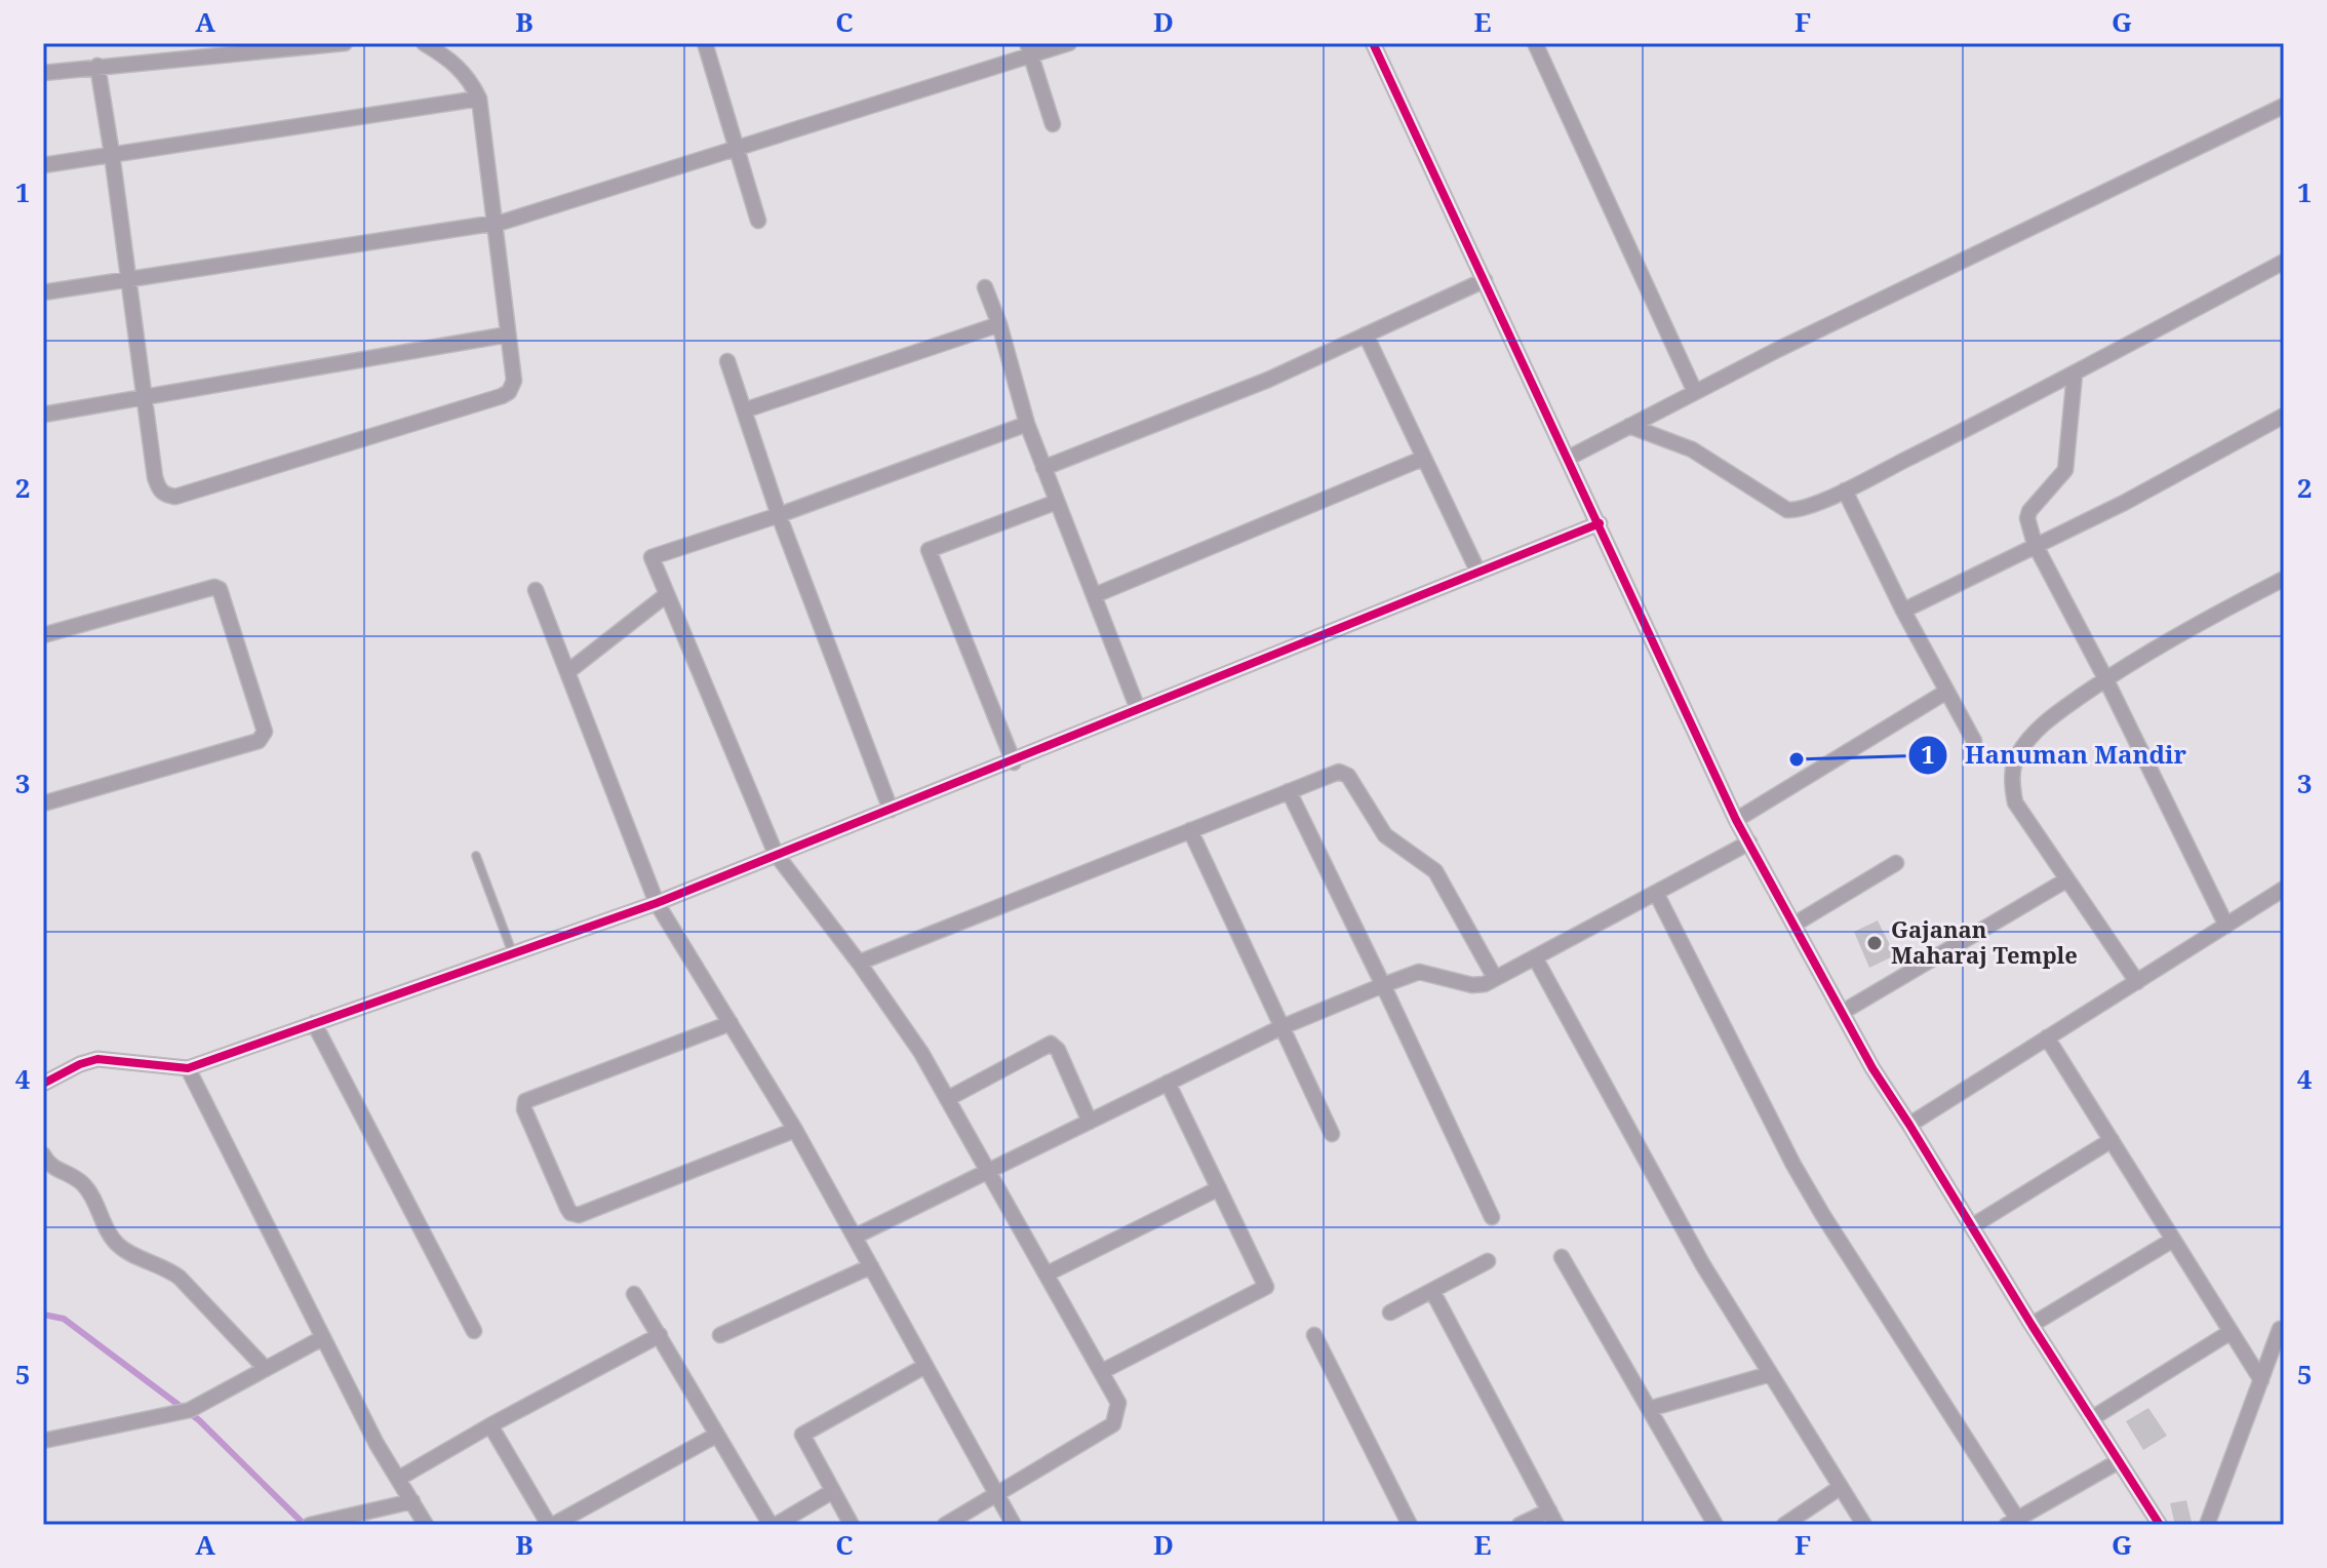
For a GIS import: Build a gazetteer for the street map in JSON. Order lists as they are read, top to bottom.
{
  "places": ["Hanuman Mandir", "Gajanan Maharaj Temple"],
  "grid": {
    "columns": [
      "A",
      "B",
      "C",
      "D",
      "E",
      "F",
      "G"
    ],
    "rows": [
      "1",
      "2",
      "3",
      "4",
      "5"
    ]
  }
}
